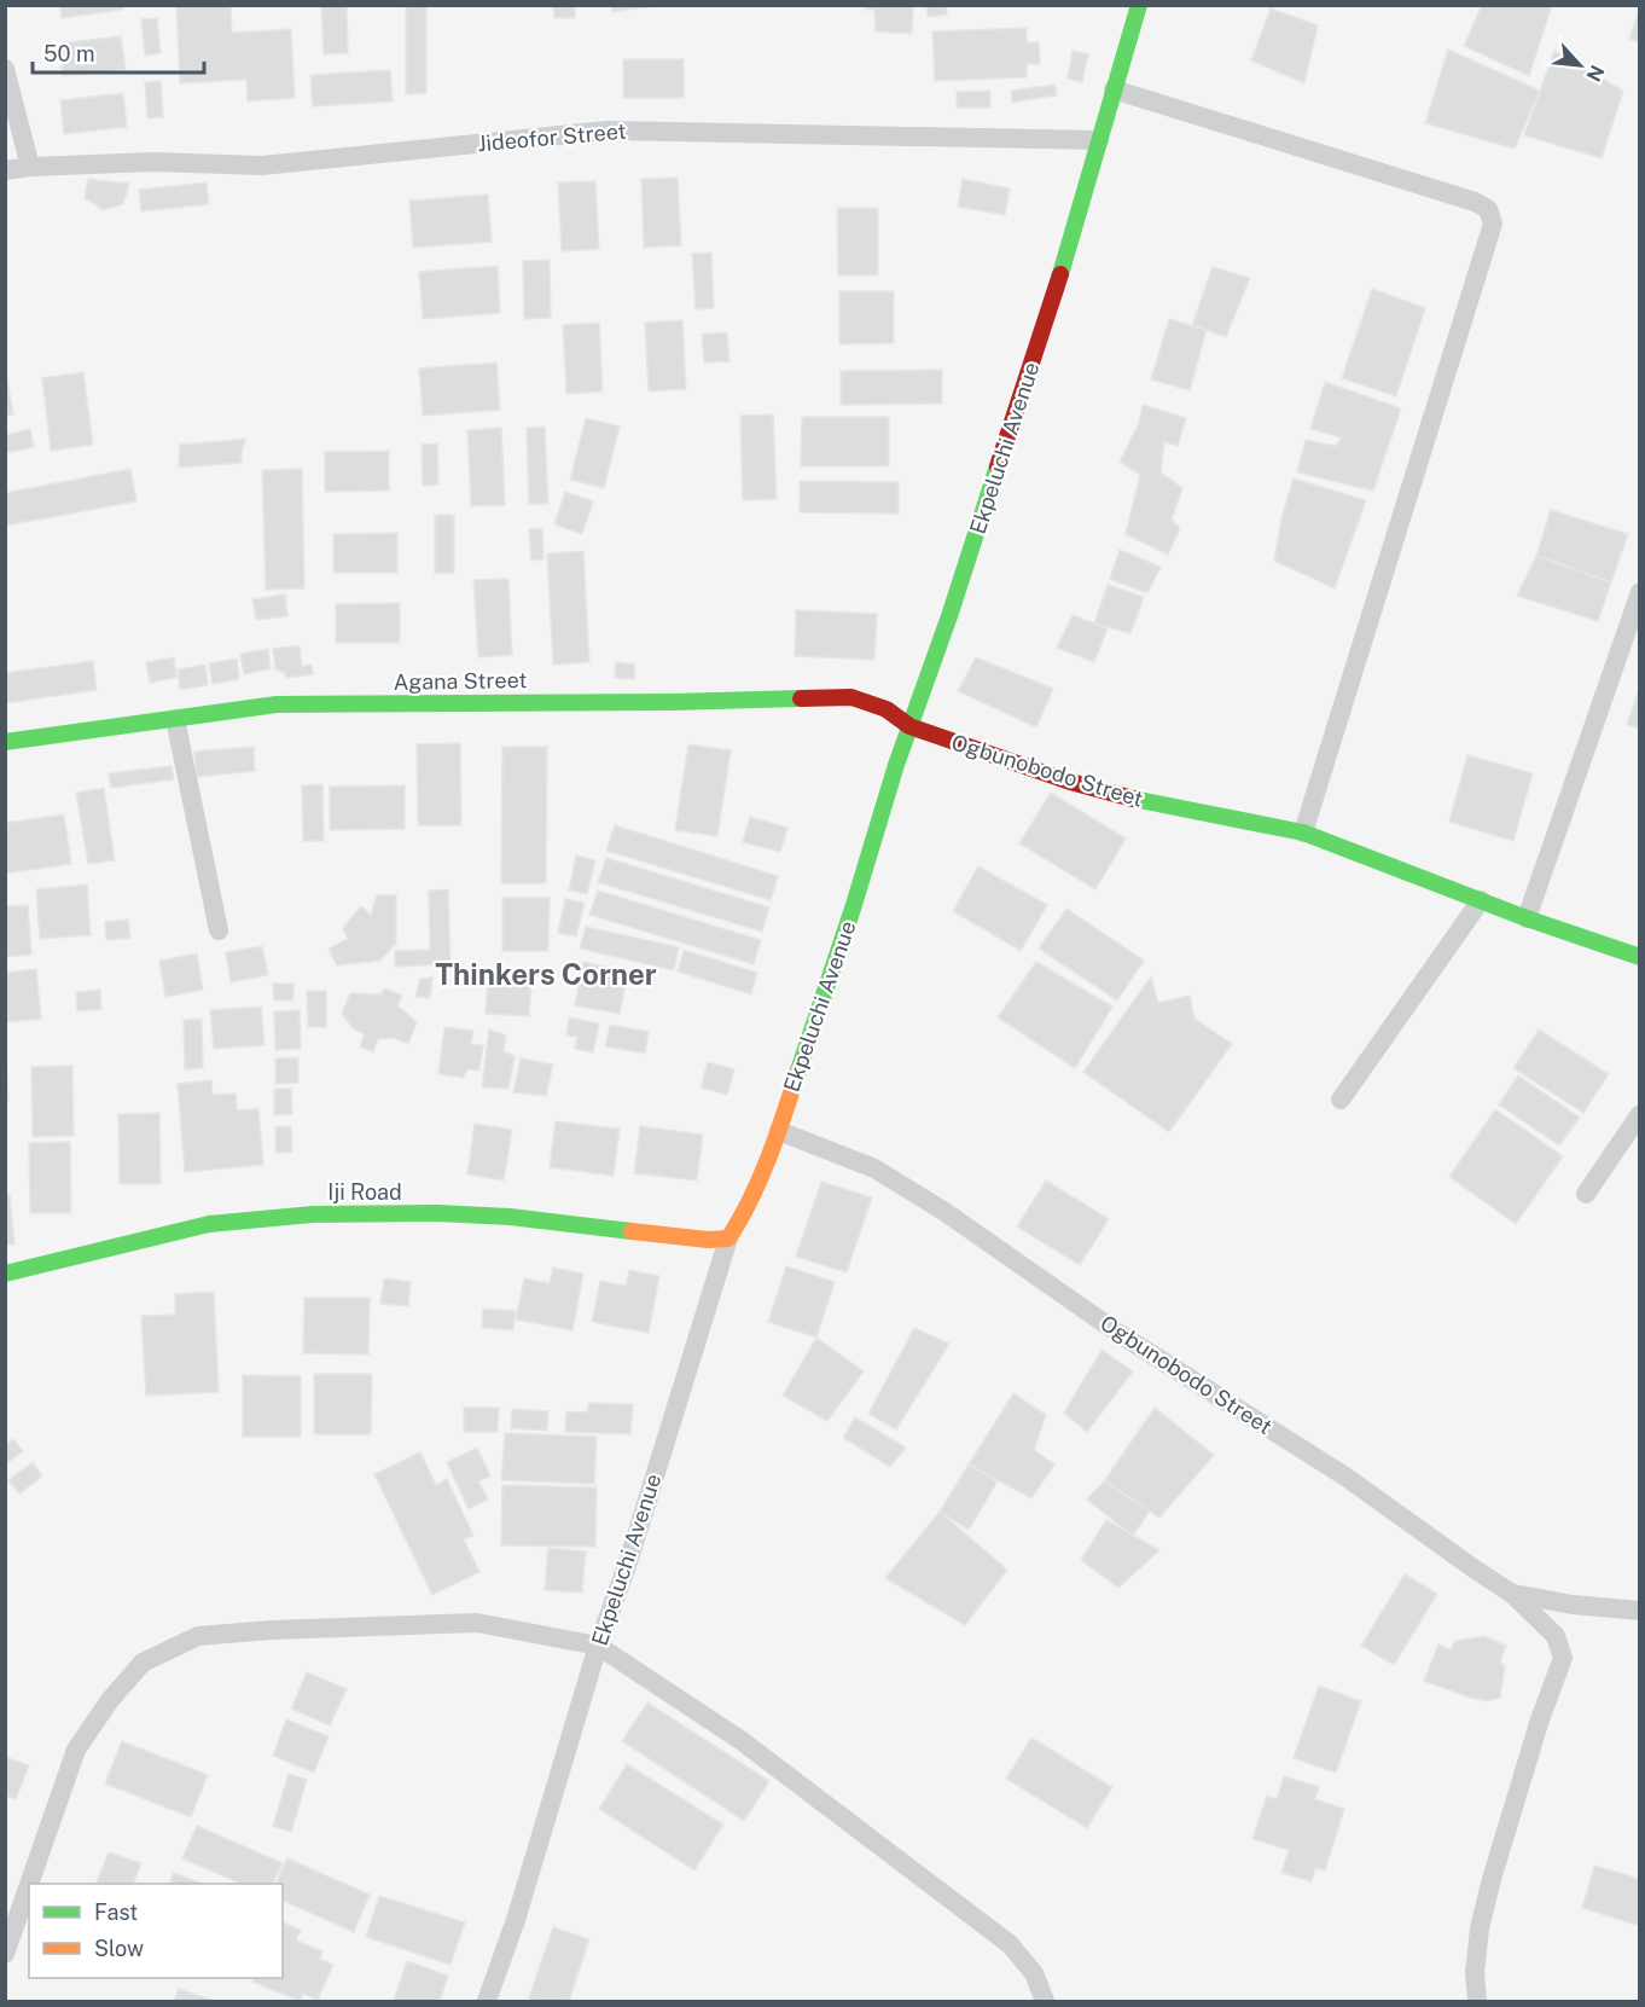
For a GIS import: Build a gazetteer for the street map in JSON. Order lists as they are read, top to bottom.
{
  "streets": {
    "street": [
      "Jideofor Street",
      "Ekpeluchi Avenue",
      "Agana Street",
      "Ogbunobodo Street",
      "Iji Road"
    ]
  },
  "crossings": [
    ["Jideofor Street", "Ekpeluchi Avenue"],
    ["Ekpeluchi Avenue", "Agana Street"],
    ["Ekpeluchi Avenue", "Ogbunobodo Street"],
    ["Ekpeluchi Avenue", "Iji Road"],
    ["Agana Street", "Ogbunobodo Street"]
  ],
  "districts": ["Thinkers Corner"],
  "legend": ["Fast", "Slow"],
  "scale_bar": "50 m",
  "north": "bottom right"
}
